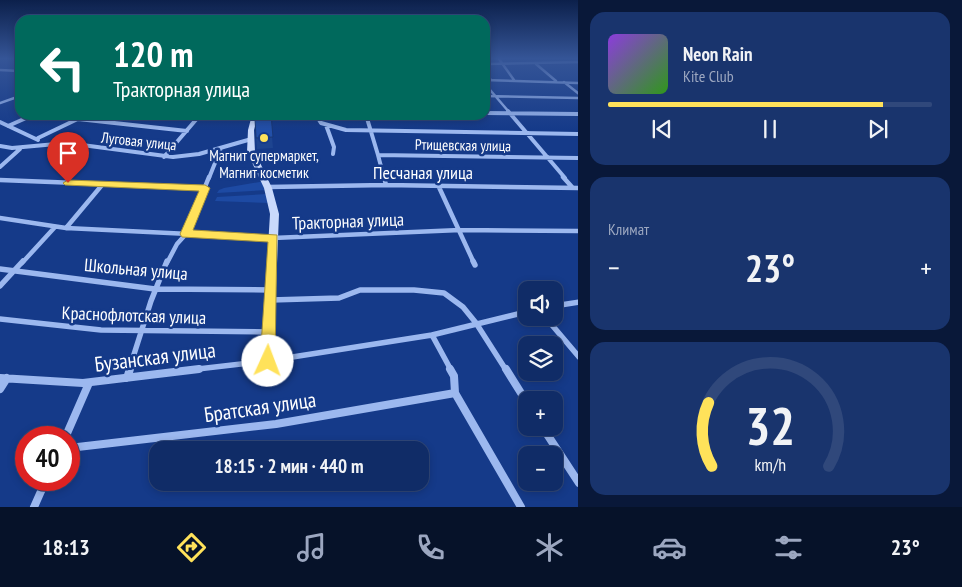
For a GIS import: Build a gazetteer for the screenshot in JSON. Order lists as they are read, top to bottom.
{
  "streets": {
    "street": [
      "Луговая улица",
      "Ртищевская улица",
      "Песчаная улица",
      "Тракторная улица",
      "Школьная улица",
      "Краснофлотская улица",
      "Бузанская улица",
      "Братская улица"
    ]
  },
  "places": ["Магнит супермаркет, Магнит косметик"],
  "page": {
    "turn": ["120 m", "Тракторная улица"],
    "song": ["Neon Rain", "Kite Club"],
    "tile": "Климат",
    "heat": ["−", "23°", "+"],
    "map_buttons": ["+", "−"],
    "limit": "40",
    "trip": "18:15 · 2 мин · 440 m",
    "tabs": ["18:13", "23°"],
    "gauge": ["32", "km/h"]
  }
}
